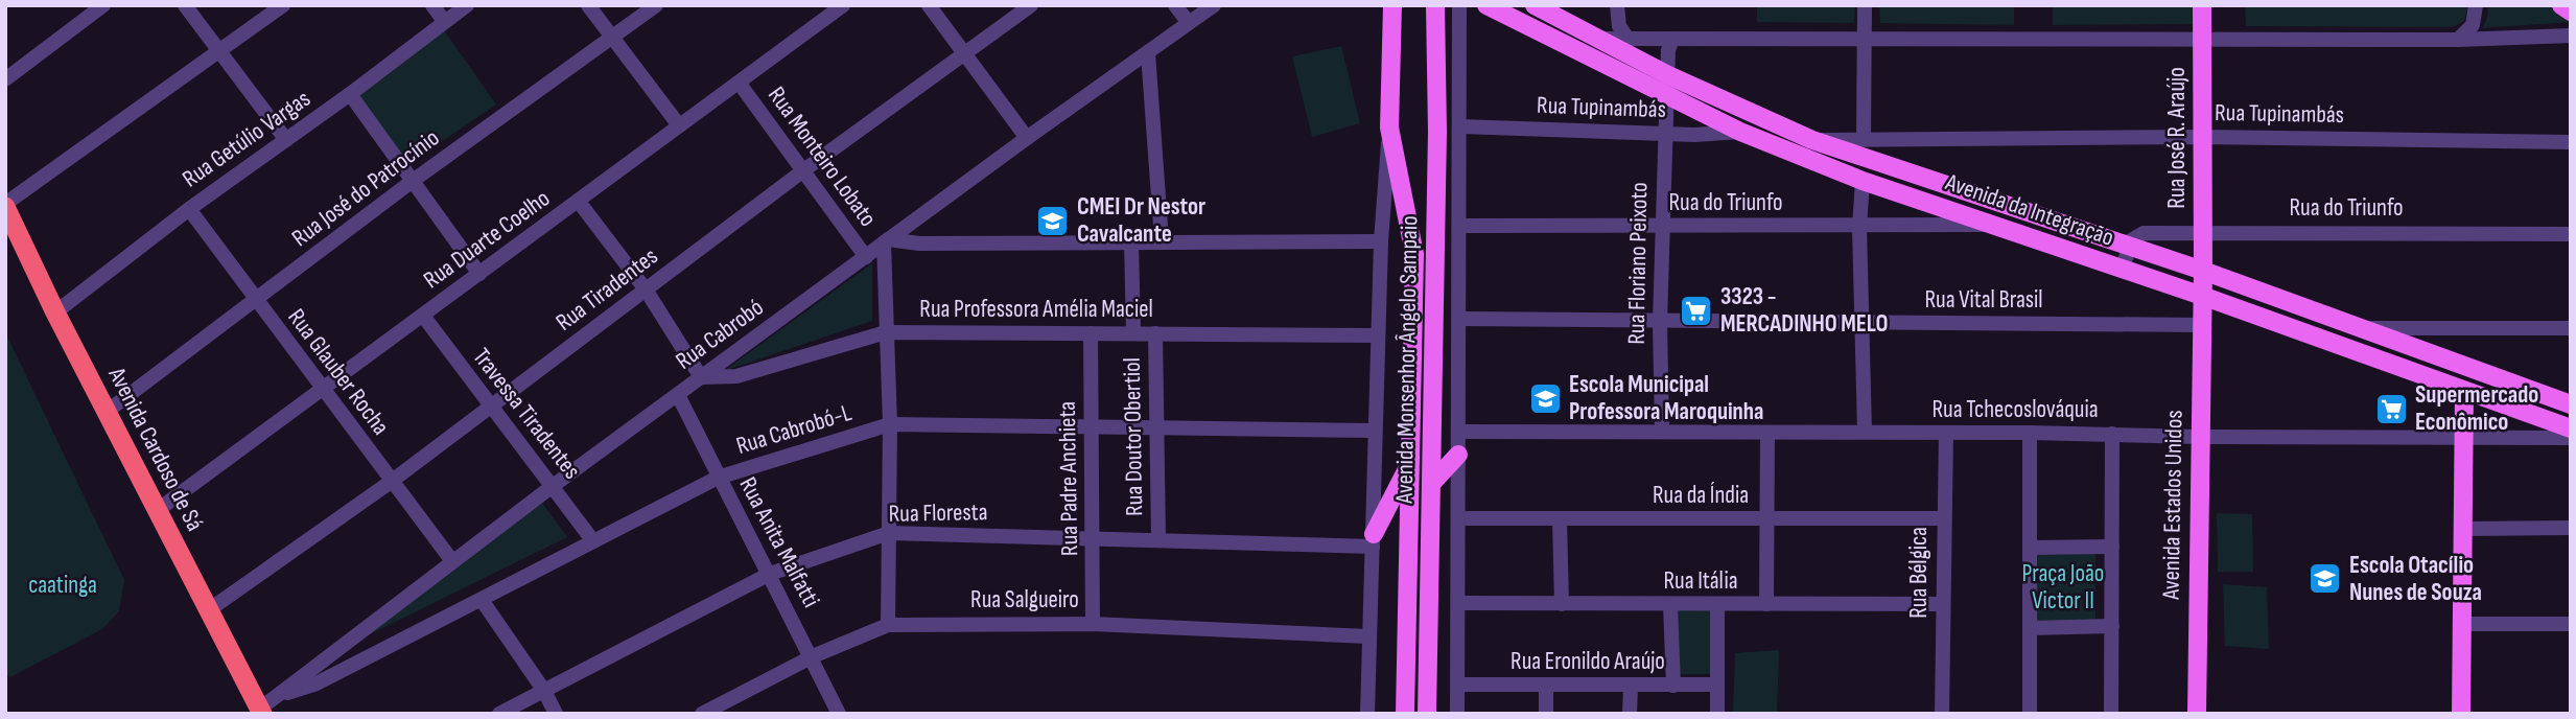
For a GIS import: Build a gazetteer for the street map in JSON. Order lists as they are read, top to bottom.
{
  "streets": {
    "highway": ["Avenida Cardoso de Sá"],
    "main road": [
      "Rua José R. Araújo",
      "Avenida da Integração",
      "Avenida Monsenhor Ângelo Sampaio",
      "Avenida Estados Unidos"
    ],
    "street": [
      "Rua Tupinambás",
      "Rua Getúlio Vargas",
      "Rua Monteiro Lobato",
      "Rua José do Patrocínio",
      "Rua do Triunfo",
      "Rua Duarte Coelho",
      "Rua Floriano Peixoto",
      "Rua Tiradentes",
      "Rua Vital Brasil",
      "Rua Professora Amélia Maciel",
      "Rua Cabrobó",
      "Rua Glauber Rocha",
      "Rua Tchecoslováquia",
      "Travessa Tiradentes",
      "Rua Cabrobó-L",
      "Rua Doutor Obertiol",
      "Rua Padre Anchieta",
      "Rua da Índia",
      "Rua Floresta",
      "Rua Anita Malfatti",
      "Rua Bélgica",
      "Rua Itália",
      "Rua Salgueiro",
      "Rua Eronildo Araújo"
    ]
  },
  "crossings": [
    ["Rua Tupinambás", "Rua José R. Araújo"],
    ["Rua Tupinambás", "Avenida da Integração"],
    ["Rua Tupinambás", "Rua Floriano Peixoto"],
    ["Rua José R. Araújo", "Rua do Triunfo"],
    ["Rua José R. Araújo", "Avenida da Integração"],
    ["Rua José R. Araújo", "Avenida Estados Unidos"],
    ["Rua Getúlio Vargas", "Rua Glauber Rocha"],
    ["Rua Getúlio Vargas", "Avenida Cardoso de Sá"],
    ["Rua Monteiro Lobato", "Rua Duarte Coelho"],
    ["Rua Monteiro Lobato", "Rua Tiradentes"],
    ["Rua Monteiro Lobato", "Rua Cabrobó"],
    ["Rua José do Patrocínio", "Rua Glauber Rocha"],
    ["Rua José do Patrocínio", "Avenida Cardoso de Sá"],
    ["Rua do Triunfo", "Avenida da Integração"],
    ["Rua do Triunfo", "Rua Floriano Peixoto"],
    ["Avenida da Integração", "Rua Floriano Peixoto"],
    ["Avenida da Integração", "Avenida Estados Unidos"],
    ["Rua Duarte Coelho", "Rua Glauber Rocha"],
    ["Rua Duarte Coelho", "Travessa Tiradentes"],
    ["Rua Duarte Coelho", "Avenida Cardoso de Sá"],
    ["Rua Floriano Peixoto", "Rua Vital Brasil"],
    ["Rua Floriano Peixoto", "Rua Tchecoslováquia"],
    ["Rua Tiradentes", "Rua Glauber Rocha"],
    ["Rua Tiradentes", "Travessa Tiradentes"],
    ["Rua Tiradentes", "Avenida Cardoso de Sá"],
    ["Rua Vital Brasil", "Avenida Estados Unidos"],
    ["Rua Professora Amélia Maciel", "Rua Cabrobó"],
    ["Rua Professora Amélia Maciel", "Avenida Monsenhor Ângelo Sampaio"],
    ["Rua Professora Amélia Maciel", "Rua Doutor Obertiol"],
    ["Rua Professora Amélia Maciel", "Rua Padre Anchieta"],
    ["Rua Cabrobó", "Rua Glauber Rocha"],
    ["Rua Cabrobó", "Travessa Tiradentes"],
    ["Rua Cabrobó", "Rua Cabrobó-L"],
    ["Rua Cabrobó", "Avenida Cardoso de Sá"],
    ["Rua Cabrobó", "Rua Anita Malfatti"],
    ["Avenida Monsenhor Ângelo Sampaio", "Rua Cabrobó-L"],
    ["Avenida Monsenhor Ângelo Sampaio", "Rua Floresta"],
    ["Avenida Monsenhor Ângelo Sampaio", "Rua Salgueiro"],
    ["Rua Tchecoslováquia", "Avenida Estados Unidos"],
    ["Rua Tchecoslováquia", "Rua Bélgica"],
    ["Travessa Tiradentes", "Rua Cabrobó-L"],
    ["Rua Cabrobó-L", "Rua Doutor Obertiol"],
    ["Rua Cabrobó-L", "Rua Padre Anchieta"],
    ["Rua Cabrobó-L", "Rua Anita Malfatti"],
    ["Rua Doutor Obertiol", "Rua Floresta"],
    ["Rua Padre Anchieta", "Rua Floresta"],
    ["Rua Padre Anchieta", "Rua Salgueiro"],
    ["Rua da Índia", "Rua Bélgica"],
    ["Rua Floresta", "Rua Anita Malfatti"],
    ["Rua Anita Malfatti", "Rua Salgueiro"],
    ["Rua Bélgica", "Rua Itália"]
  ],
  "parks": ["Praça João Victor II", "caatinga"],
  "places": {
    "school or university": ["CMEI Dr Nestor Cavalcante", "Escola Municipal Professora Maroquinha", "Escola Otacílio Nunes de Souza"],
    "supermarket": ["3323 - MERCADINHO MELO", "Supermercado Econômico"]
  }
}
